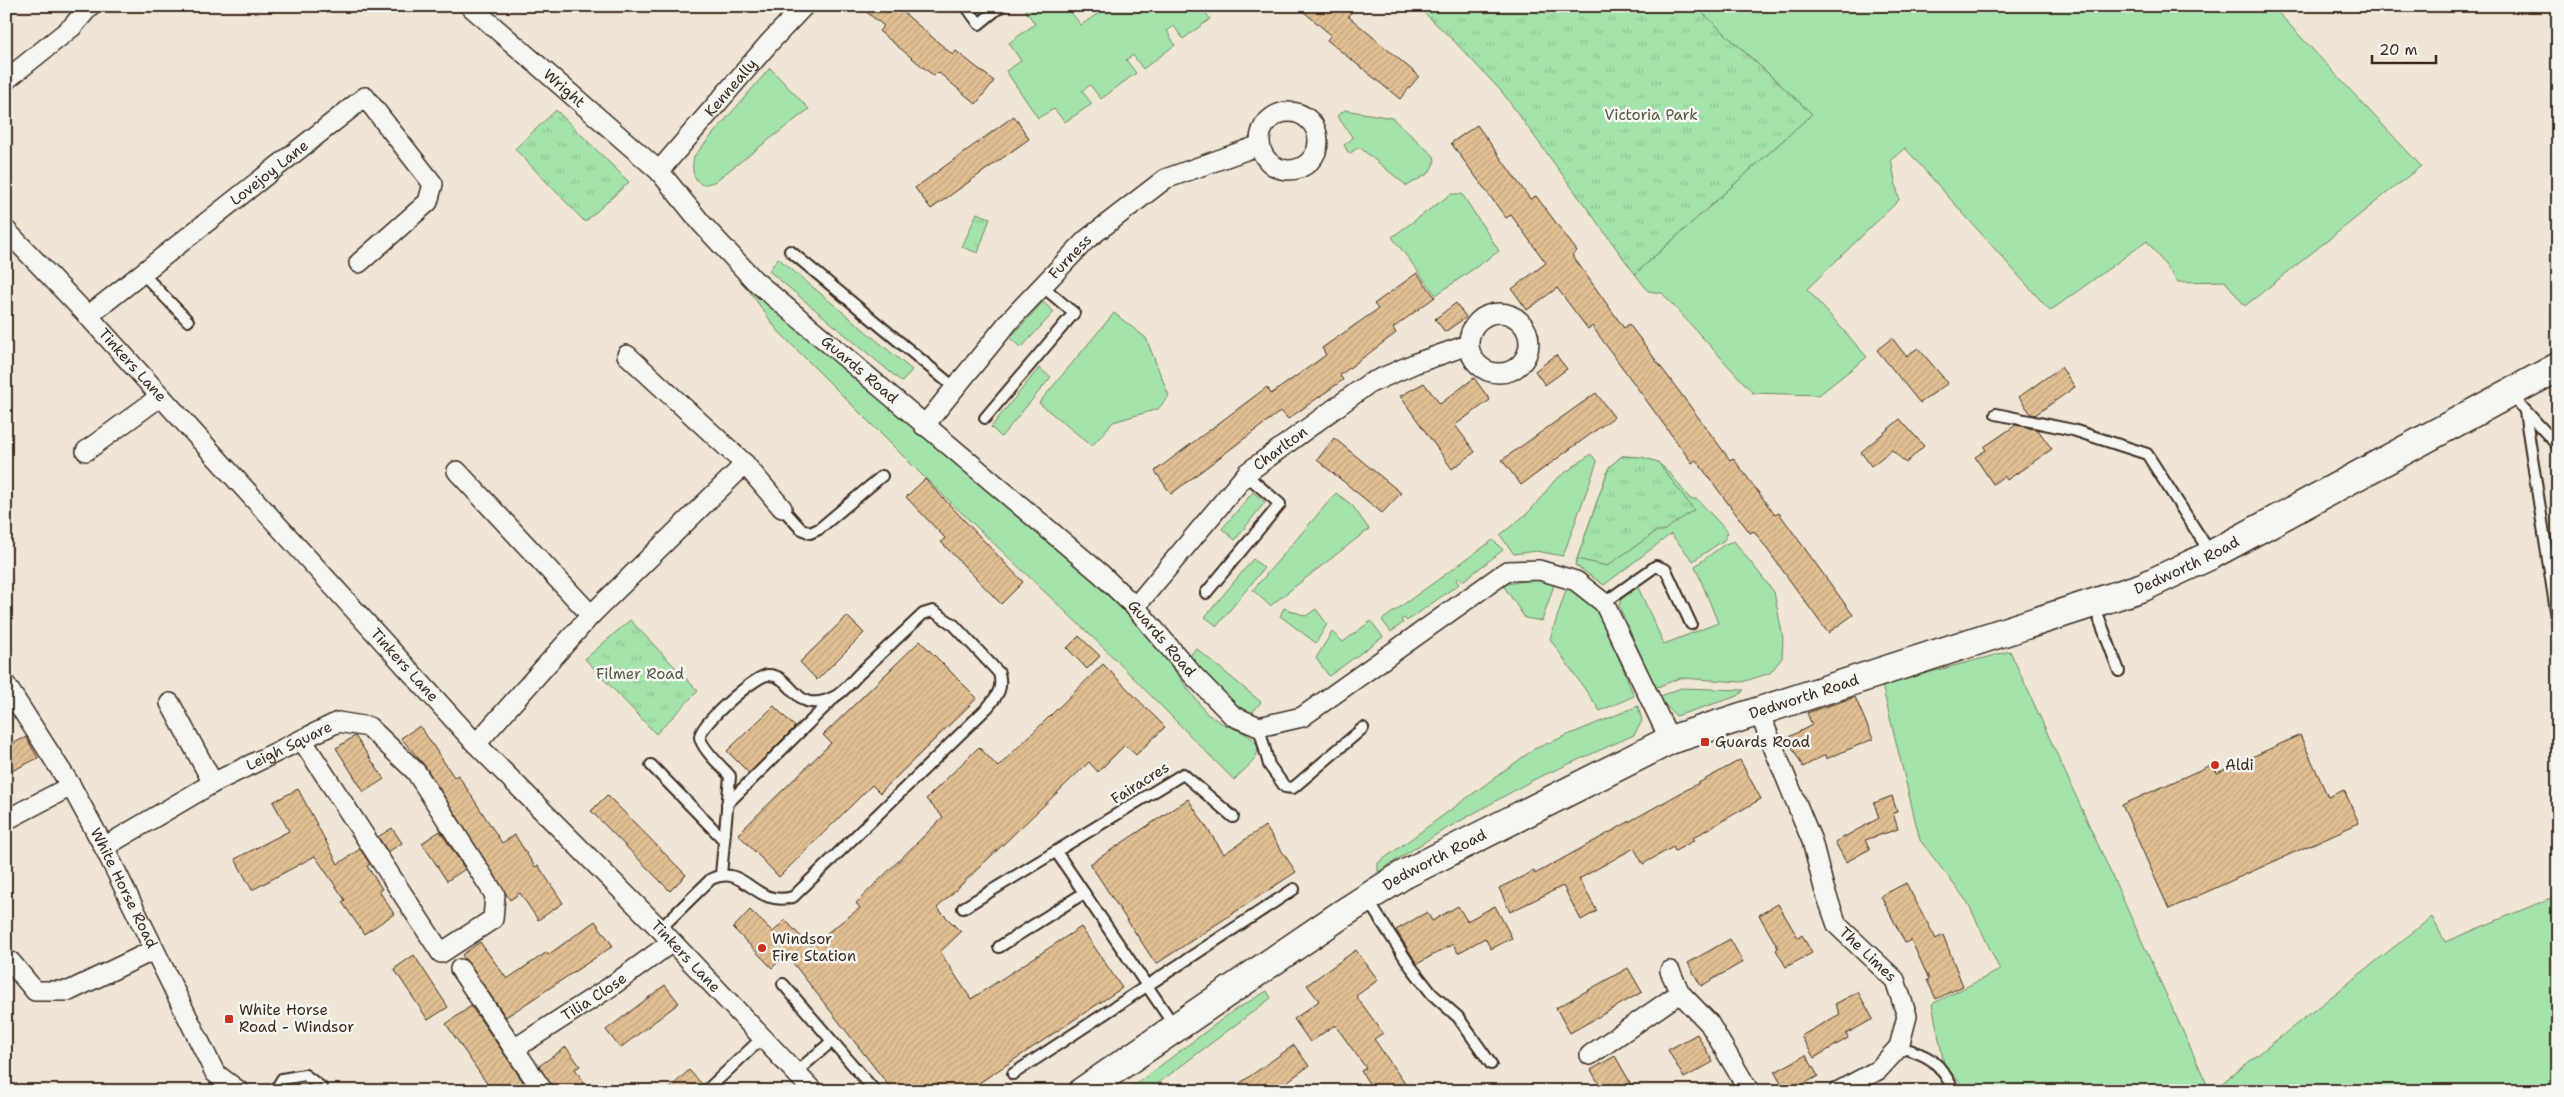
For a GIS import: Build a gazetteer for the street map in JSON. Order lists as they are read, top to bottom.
{
  "streets": {
    "main road": ["Dedworth Road"],
    "street": [
      "Wright",
      "Kenneally",
      "Lovejoy Lane",
      "Furness",
      "Tinkers Lane",
      "Guards Road",
      "Charlton",
      "Leigh Square",
      "White Horse Road",
      "The Limes",
      "Tilia Close"
    ],
    "lane": ["Fairacres"]
  },
  "crossings": [
    ["Wright", "Kenneally"],
    ["Wright", "Guards Road"],
    ["Kenneally", "Guards Road"],
    ["Lovejoy Lane", "Tinkers Lane"],
    ["Furness", "Guards Road"],
    ["Tinkers Lane", "Tilia Close"],
    ["Guards Road", "Charlton"],
    ["Dedworth Road", "The Limes"],
    ["Leigh Square", "White Horse Road"]
  ],
  "parks": ["Victoria Park", "Filmer Road"],
  "places": {
    "transit": ["Guards Road", "White Horse Road - Windsor"],
    "other": ["Aldi", "Windsor Fire Station"]
  },
  "scale_bar": "20 m"
}
